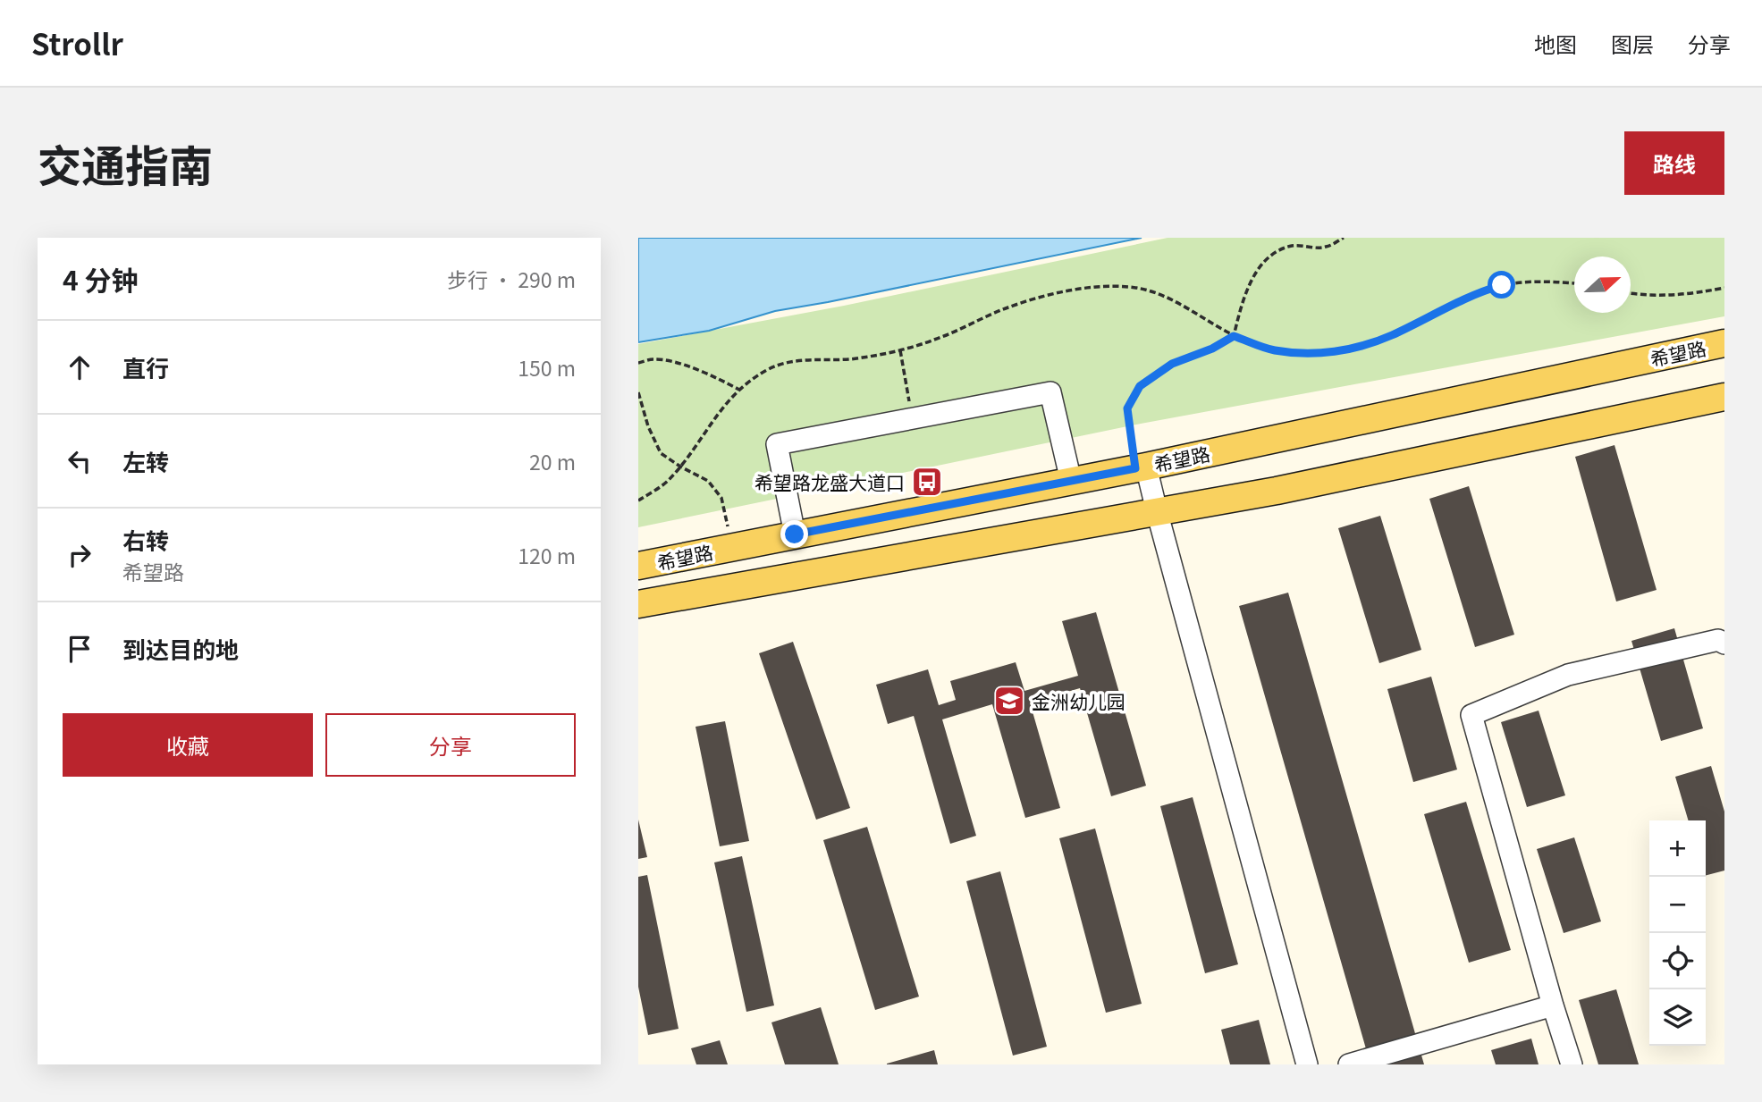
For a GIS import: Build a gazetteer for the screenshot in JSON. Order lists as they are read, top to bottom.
{
  "streets": {
    "main road": ["希望路"]
  },
  "places": {
    "bus stop": ["希望路龙盛大道口"],
    "school or university": ["金洲幼儿园"]
  },
  "north": "right",
  "page": {
    "header": "Strollr",
    "nav": ["地图", "图层", "分享"],
    "title": "交通指南",
    "buttons": [
      "路线",
      ["收藏", "分享"]
    ],
    "heading": ["4 分钟", "步行 · 290 m"],
    "list": [
      ["直行", "150 m"],
      ["左转", "20 m"],
      ["右转", "希望路", "120 m"],
      "到达目的地"
    ],
    "map_buttons": ["+", "−"]
  }
}
